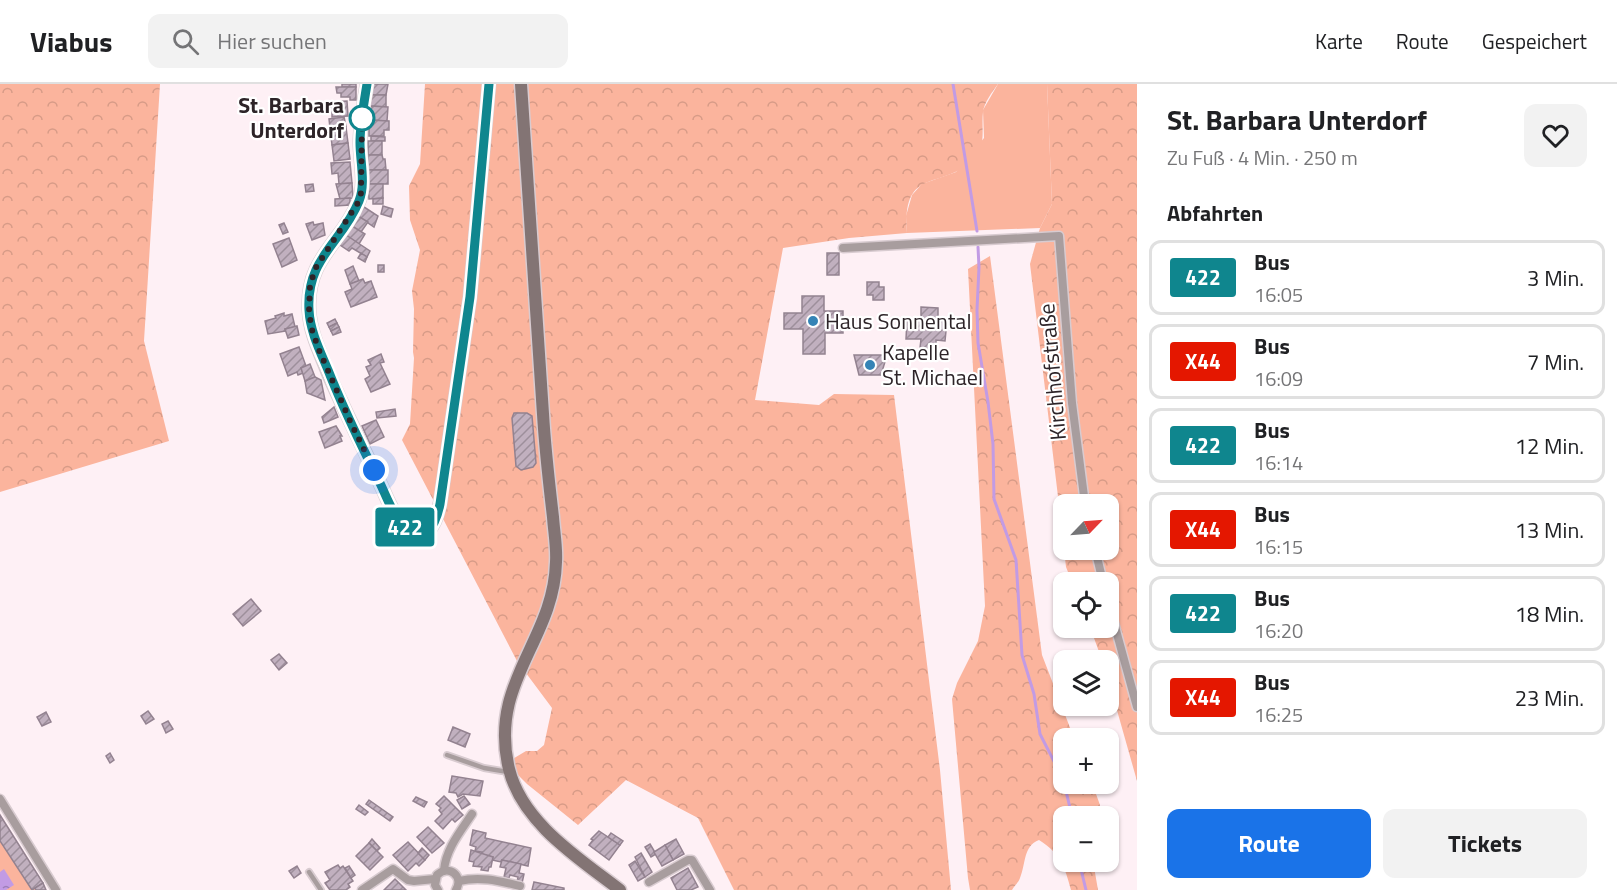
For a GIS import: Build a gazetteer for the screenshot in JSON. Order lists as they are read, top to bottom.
{
  "streets": {
    "street": ["Kirchhofstraße"]
  },
  "places": ["St. Barbara Unterdorf", "Haus Sonnental", "Kapelle St. Michael"],
  "lines": ["bus line 422"],
  "north": "top right",
  "page": {
    "header": "Viabus",
    "search": "Hier suchen",
    "nav": ["Karte", "Route", "Gespeichert"],
    "on_map": "422",
    "heading": [
      ["St. Barbara Unterdorf", "Zu Fuß · 4 Min. · 250 m"],
      "Abfahrten"
    ],
    "list": [
      {
        "mark": "422",
        "name": "Bus",
        "note": "16:05",
        "value": "3 Min."
      },
      {
        "mark": "X44",
        "name": "Bus",
        "note": "16:09",
        "value": "7 Min."
      },
      {
        "mark": "422",
        "name": "Bus",
        "note": "16:14",
        "value": "12 Min."
      },
      {
        "mark": "X44",
        "name": "Bus",
        "note": "16:15",
        "value": "13 Min."
      },
      {
        "mark": "422",
        "name": "Bus",
        "note": "16:20",
        "value": "18 Min."
      },
      {
        "mark": "X44",
        "name": "Bus",
        "note": "16:25",
        "value": "23 Min."
      }
    ],
    "map_buttons": ["+", "−"],
    "buttons": ["Route", "Tickets"]
  }
}
